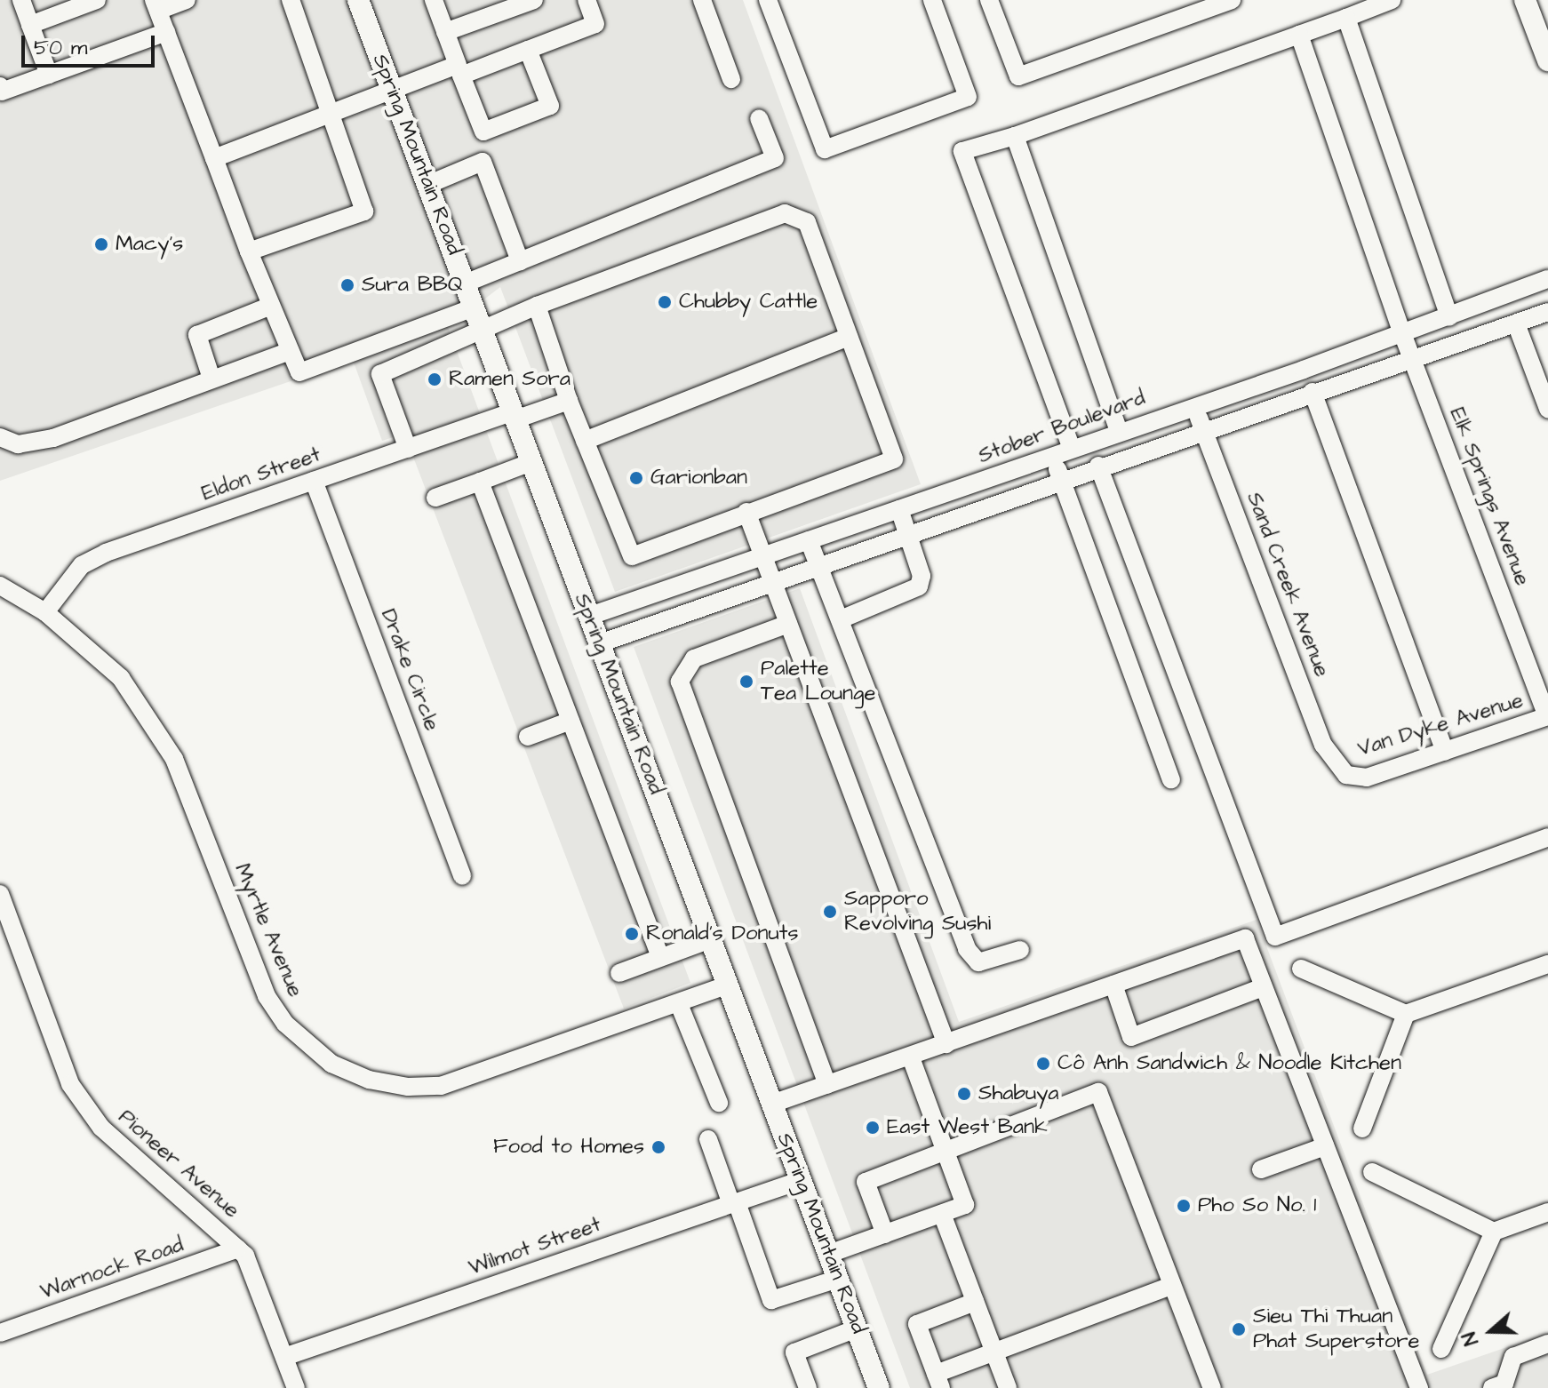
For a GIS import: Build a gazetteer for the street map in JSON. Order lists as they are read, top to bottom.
{
  "streets": {
    "main road": ["Spring Mountain Road"],
    "street": [
      "Stober Boulevard",
      "Eldon Street",
      "Elk Springs Avenue",
      "Sand Creek Avenue",
      "Drake Circle",
      "Van Dyke Avenue",
      "Myrtle Avenue",
      "Pioneer Avenue",
      "Wilmot Street",
      "Warnock Road"
    ]
  },
  "crossings": [
    ["Spring Mountain Road", "Stober Boulevard"],
    ["Spring Mountain Road", "Eldon Street"],
    ["Spring Mountain Road", "Myrtle Avenue"],
    ["Spring Mountain Road", "Wilmot Street"],
    ["Stober Boulevard", "Elk Springs Avenue"],
    ["Stober Boulevard", "Sand Creek Avenue"],
    ["Eldon Street", "Drake Circle"],
    ["Eldon Street", "Myrtle Avenue"],
    ["Elk Springs Avenue", "Van Dyke Avenue"],
    ["Sand Creek Avenue", "Van Dyke Avenue"],
    ["Pioneer Avenue", "Wilmot Street"],
    ["Pioneer Avenue", "Warnock Road"]
  ],
  "places": [
    "Macy's",
    "Sura BBQ",
    "Chubby Cattle",
    "Ramen Sora",
    "Garionban",
    "Palette Tea Lounge",
    "Sapporo Revolving Sushi",
    "Ronald’s Donuts",
    "Cô Anh Sandwich & Noodle Kitchen",
    "Shabuya",
    "East West Bank",
    "Food to Homes",
    "Pho So No. 1",
    "Sieu Thi Thuan Phat Superstore"
  ],
  "scale_bar": "50 m",
  "north": "left"
}
